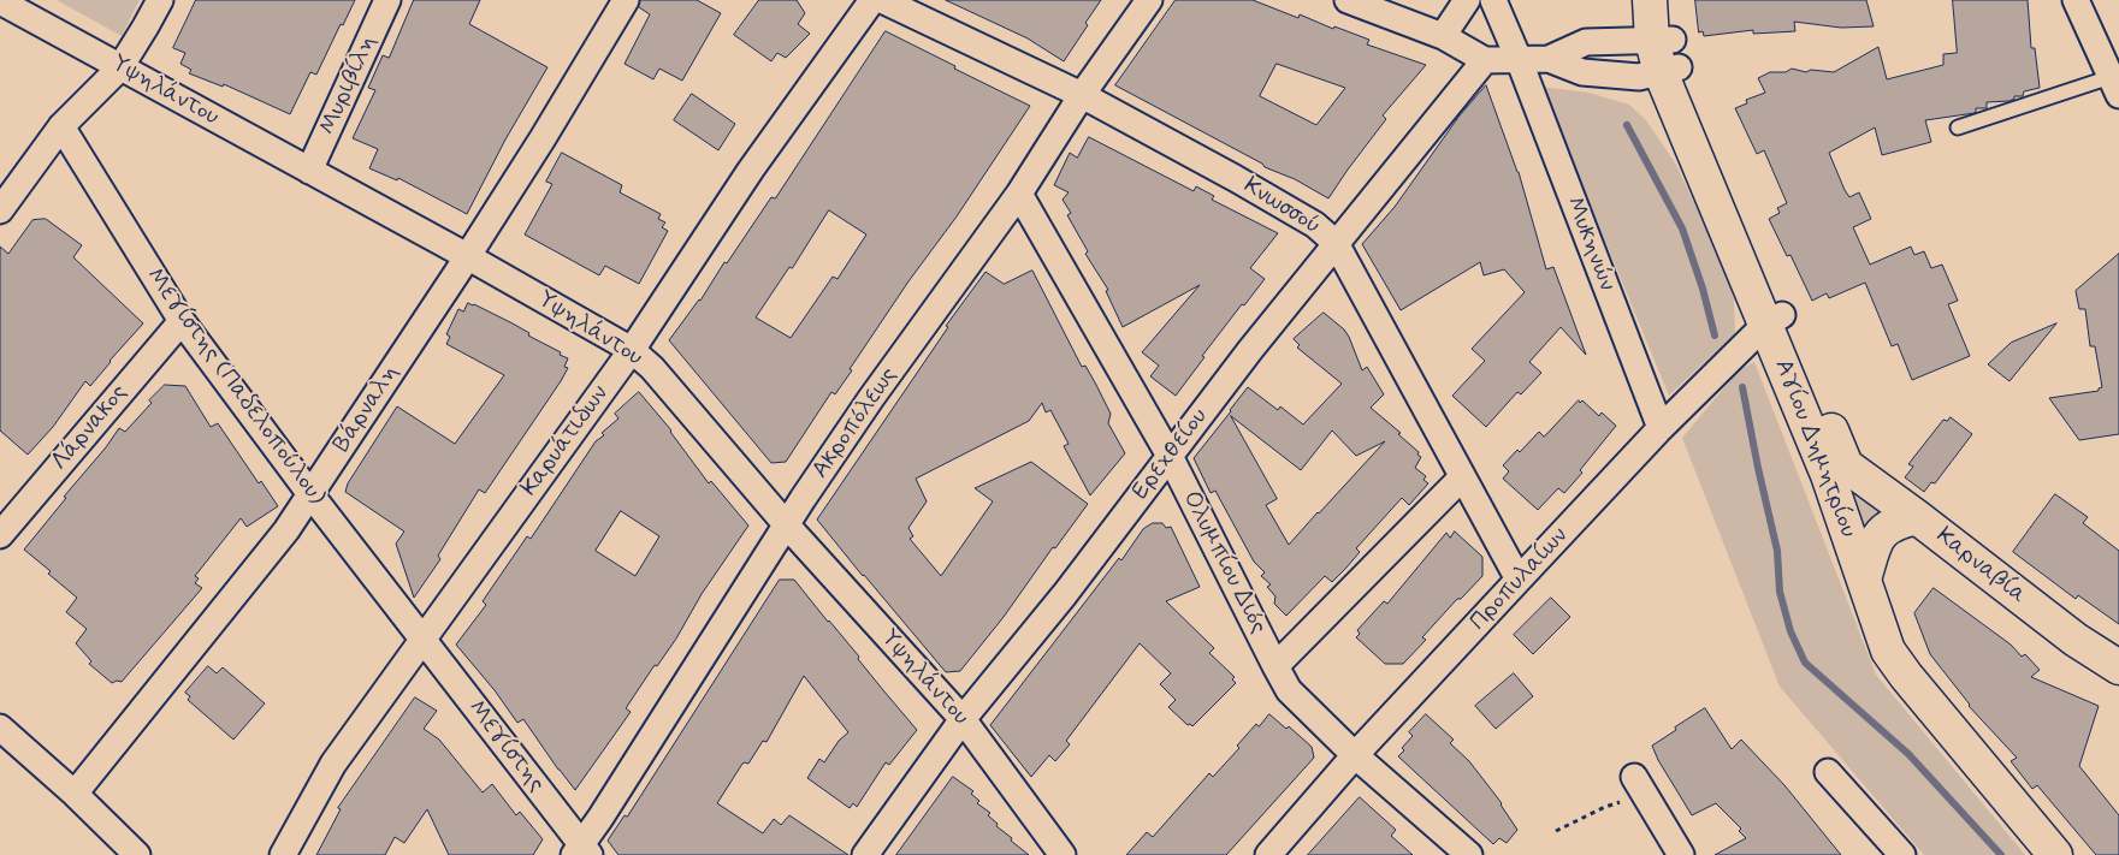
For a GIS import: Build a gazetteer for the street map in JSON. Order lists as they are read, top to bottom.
{
  "streets": {
    "street": [
      "Μυριβίλη",
      "Υψηλάντου",
      "Κνωσσού",
      "Μυκηνών",
      "Μεγίστης (Παδελοπούλου)",
      "Βάρναλη",
      "Ακροπόλεως",
      "Λάρνακος",
      "Καρυάτιδων",
      "Αγίου Δημητρίου",
      "Ερεχθείου",
      "Ολυμπίου Διός",
      "Καρναβία",
      "Προπυλαίων",
      "Μεγίστης"
    ]
  },
  "crossings": [
    ["Μυριβίλη", "Υψηλάντου"],
    ["Υψηλάντου", "Βάρναλη"],
    ["Υψηλάντου", "Ακροπόλεως"],
    ["Υψηλάντου", "Καρυάτιδων"],
    ["Υψηλάντου", "Ερεχθείου"],
    ["Κνωσσού", "Ακροπόλεως"],
    ["Κνωσσού", "Ερεχθείου"],
    ["Κνωσσού", "Προπυλαίων"],
    ["Μυκηνών", "Προπυλαίων"],
    ["Μεγίστης (Παδελοπούλου)", "Βάρναλη"],
    ["Μεγίστης (Παδελοπούλου)", "Λάρνακος"],
    ["Μεγίστης (Παδελοπούλου)", "Καρυάτιδων"],
    ["Μεγίστης (Παδελοπούλου)", "Μεγίστης"],
    ["Ακροπόλεως", "Ολυμπίου Διός"],
    ["Ακροπόλεως", "Μεγίστης"],
    ["Καρυάτιδων", "Μεγίστης"],
    ["Αγίου Δημητρίου", "Καρναβία"],
    ["Αγίου Δημητρίου", "Προπυλαίων"],
    ["Ερεχθείου", "Ολυμπίου Διός"],
    ["Ολυμπίου Διός", "Προπυλαίων"]
  ]
}
